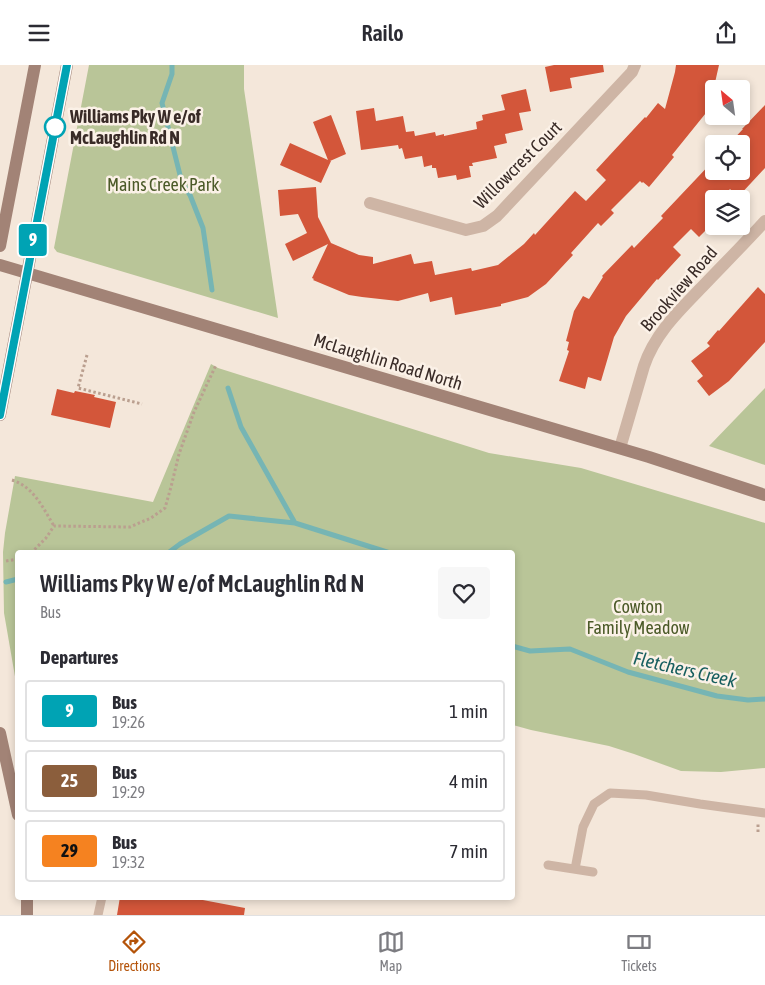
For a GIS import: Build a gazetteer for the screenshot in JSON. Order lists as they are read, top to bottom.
{
  "streets": {
    "main road": ["McLaughlin Road North"],
    "street": ["Willowcrest Court", "Brookview Road"]
  },
  "crossings": [
    ["Brookview Road", "McLaughlin Road North"]
  ],
  "water": ["Fletchers Creek"],
  "parks": ["Mains Creek Park", "Cowton Family Meadow"],
  "places": ["Williams Pky W e/of McLaughlin Rd N"],
  "lines": ["bus line 9"],
  "north": "top left",
  "page": {
    "header": "Railo",
    "on_map": "9",
    "heading": [
      ["Williams Pky W e/of McLaughlin Rd N", "Bus"],
      "Departures"
    ],
    "list": [
      {
        "mark": "9",
        "name": "Bus",
        "note": "19:26",
        "value": "1 min"
      },
      {
        "mark": "25",
        "name": "Bus",
        "note": "19:29",
        "value": "4 min"
      },
      {
        "mark": "29",
        "name": "Bus",
        "note": "19:32",
        "value": "7 min"
      }
    ],
    "tabs": ["Directions", "Map", "Tickets"]
  }
}
